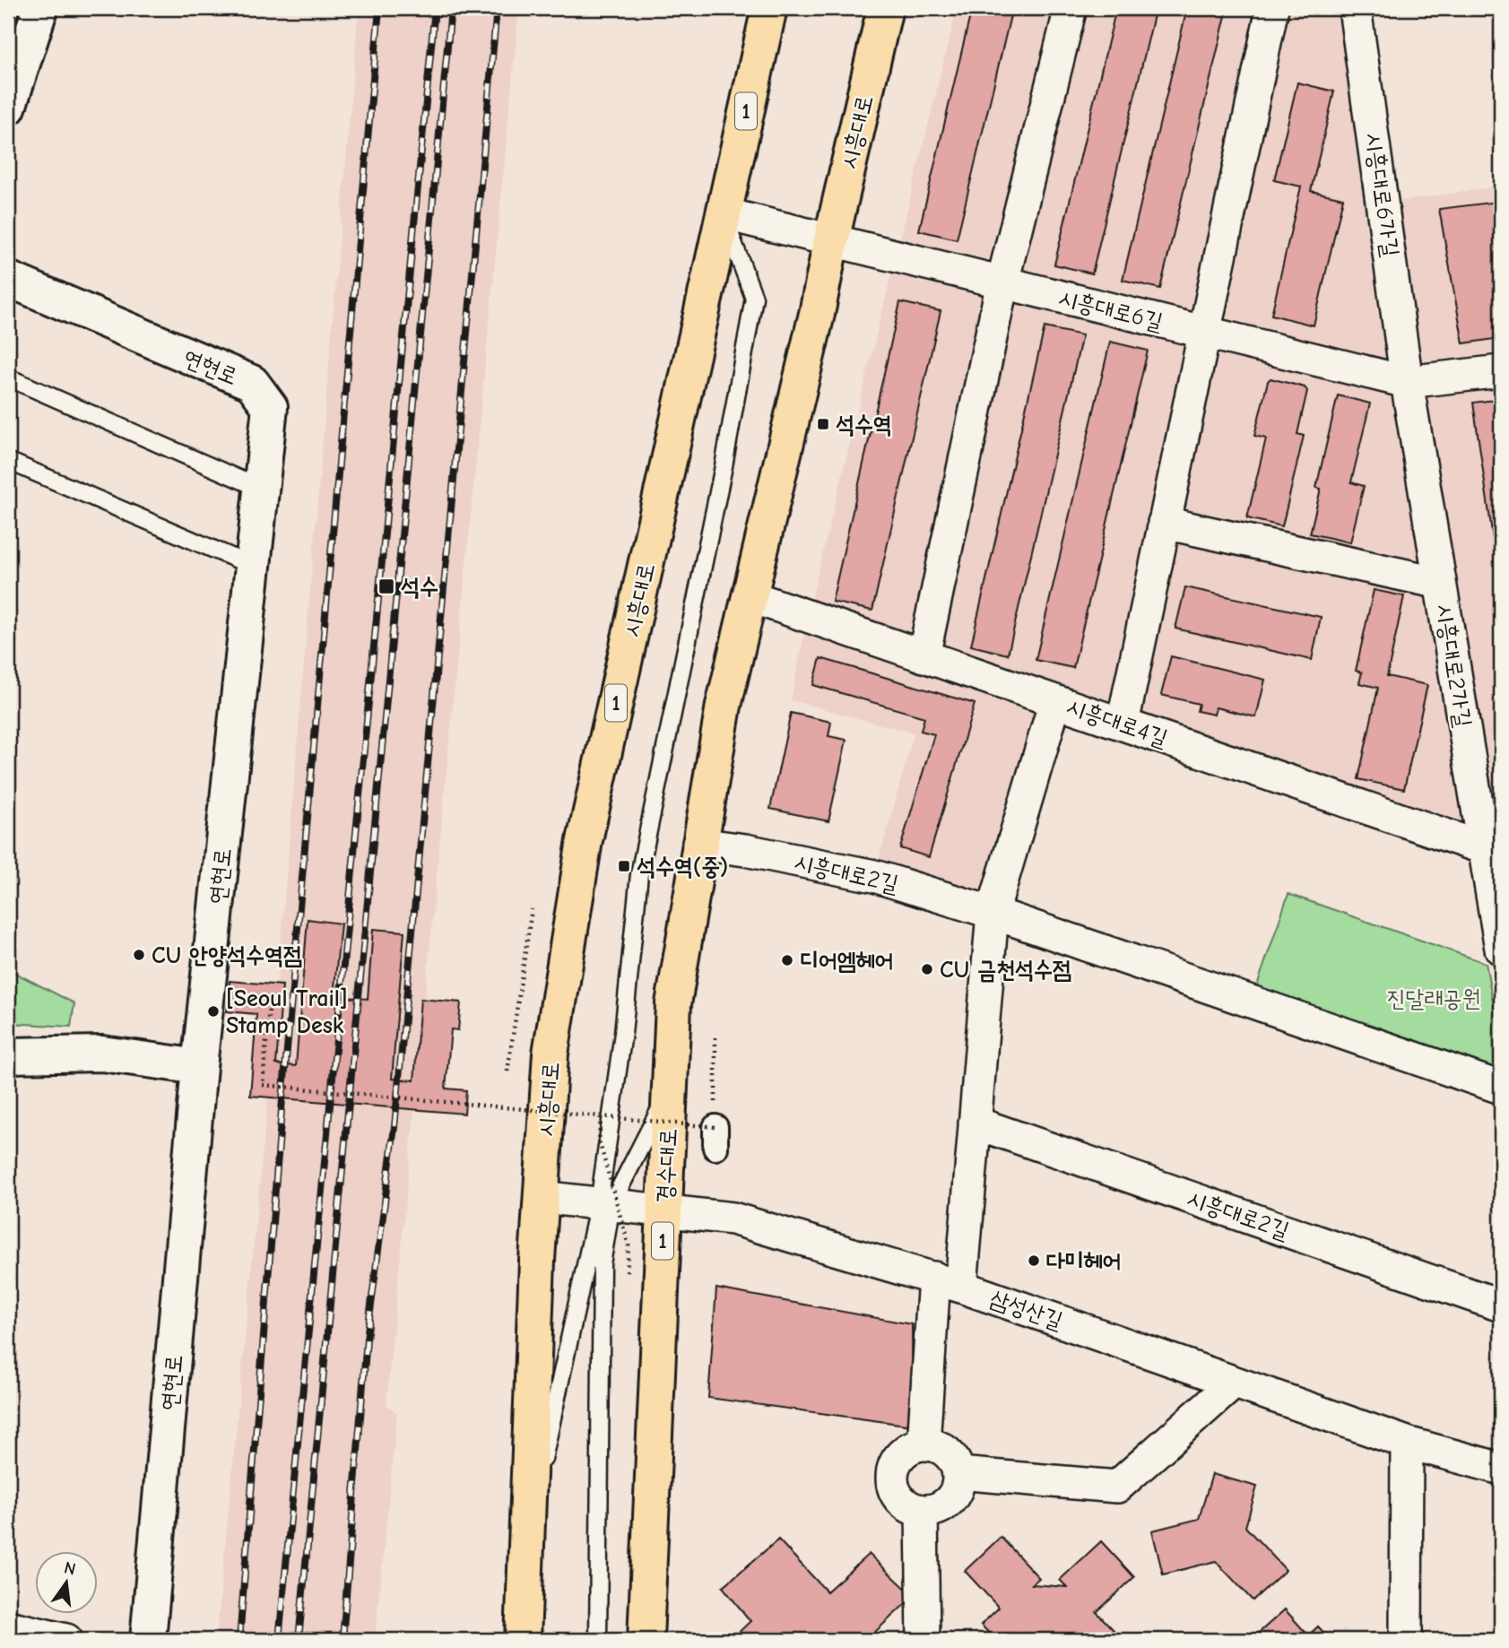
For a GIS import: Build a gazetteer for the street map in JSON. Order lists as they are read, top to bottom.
{
  "streets": {
    "main road": ["1", "시흥대로", "경수대로"],
    "street": [
      "시흥대로6가길",
      "시흥대로6길",
      "연현로",
      "시흥대로2가길",
      "시흥대로4길",
      "시흥대로2길",
      "삼성산길"
    ]
  },
  "crossings": [
    ["1", "시흥대로"],
    ["1", "삼성산길"],
    ["시흥대로", "시흥대로6길"],
    ["시흥대로", "시흥대로4길"],
    ["시흥대로", "시흥대로2길"],
    ["시흥대로", "경수대로"],
    ["시흥대로", "삼성산길"],
    ["시흥대로6가길", "시흥대로6길"],
    ["시흥대로6가길", "시흥대로2가길"],
    ["시흥대로6길", "시흥대로2가길"],
    ["시흥대로2가길", "시흥대로4길"],
    ["시흥대로2길", "경수대로"],
    ["경수대로", "삼성산길"]
  ],
  "parks": ["진달래공원"],
  "places": {
    "transit": ["석수역", "석수", "석수역(중)"],
    "other": [
      "CU 안양석수역점",
      "디어엠헤어",
      "CU 금천석수점",
      "[Seoul Trail] Stamp Desk",
      "다미헤어"
    ]
  },
  "north": "top"
}
